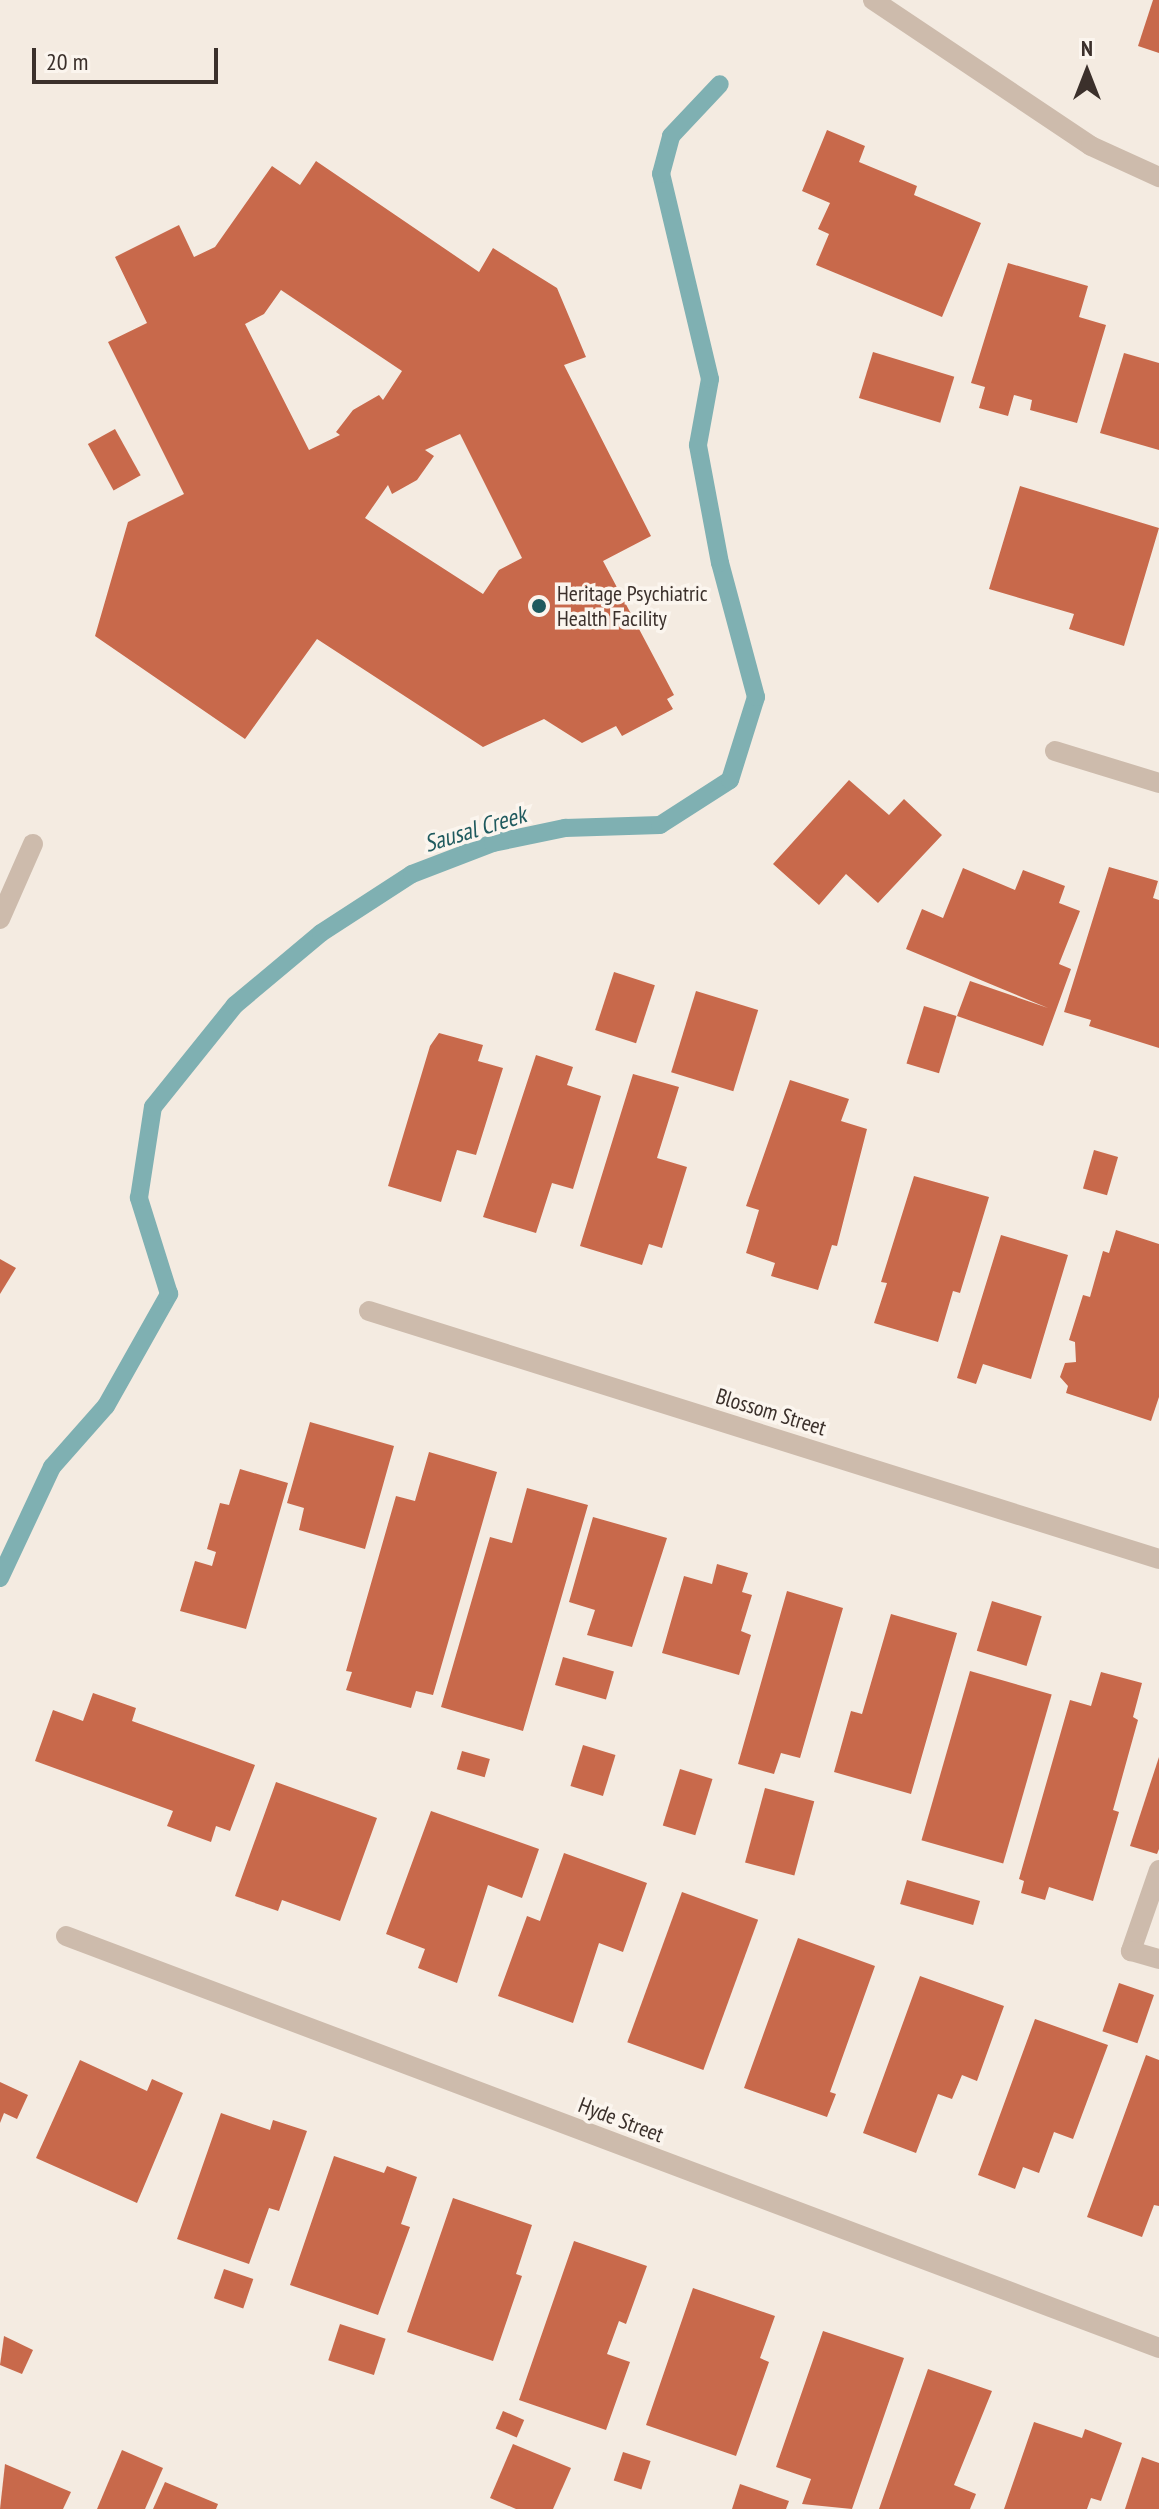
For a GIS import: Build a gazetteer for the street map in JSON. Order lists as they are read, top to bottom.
{
  "streets": {
    "street": ["Blossom Street", "Hyde Street"]
  },
  "water": ["Sausal Creek"],
  "places": ["Heritage Psychiatric Health Facility"],
  "scale_bar": "20 m",
  "north": "top"
}
